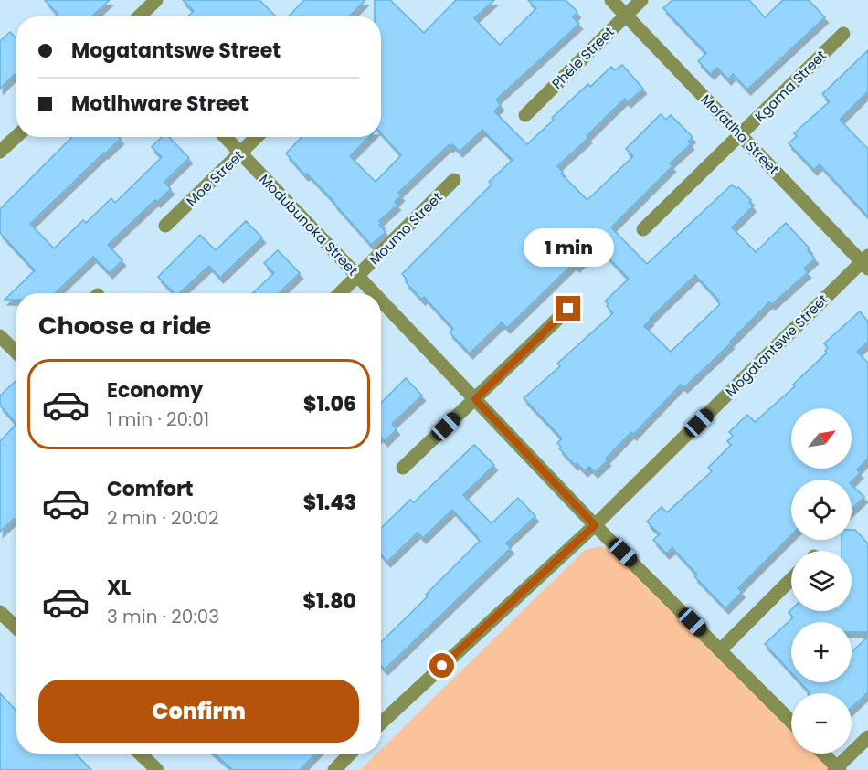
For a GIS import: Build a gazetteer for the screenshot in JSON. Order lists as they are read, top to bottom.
{
  "streets": {
    "street": [
      "Phele Street",
      "Kgama Street",
      "Mofatlha Street",
      "Moe Street",
      "Modubunoka Street",
      "Moumo Street",
      "Mogatantswe Street"
    ]
  },
  "crossings": [
    ["Phele Street", "Mofatlha Street"],
    ["Kgama Street", "Mofatlha Street"],
    ["Mofatlha Street", "Mogatantswe Street"],
    ["Moe Street", "Modubunoka Street"],
    ["Modubunoka Street", "Moumo Street"],
    ["Modubunoka Street", "Mogatantswe Street"]
  ],
  "north": "top right",
  "page": {
    "banner": ["Mogatantswe Street", "Motlhware Street"],
    "bubble": "1 min",
    "heading": "Choose a ride",
    "list": [
      {
        "name": "Economy",
        "note": "1 min · 20:01",
        "value": "$1.06"
      },
      {
        "name": "Comfort",
        "note": "2 min · 20:02",
        "value": "$1.43"
      },
      {
        "name": "XL",
        "note": "3 min · 20:03",
        "value": "$1.80"
      }
    ],
    "map_buttons": ["+", "−"],
    "buttons": "Confirm"
  }
}
